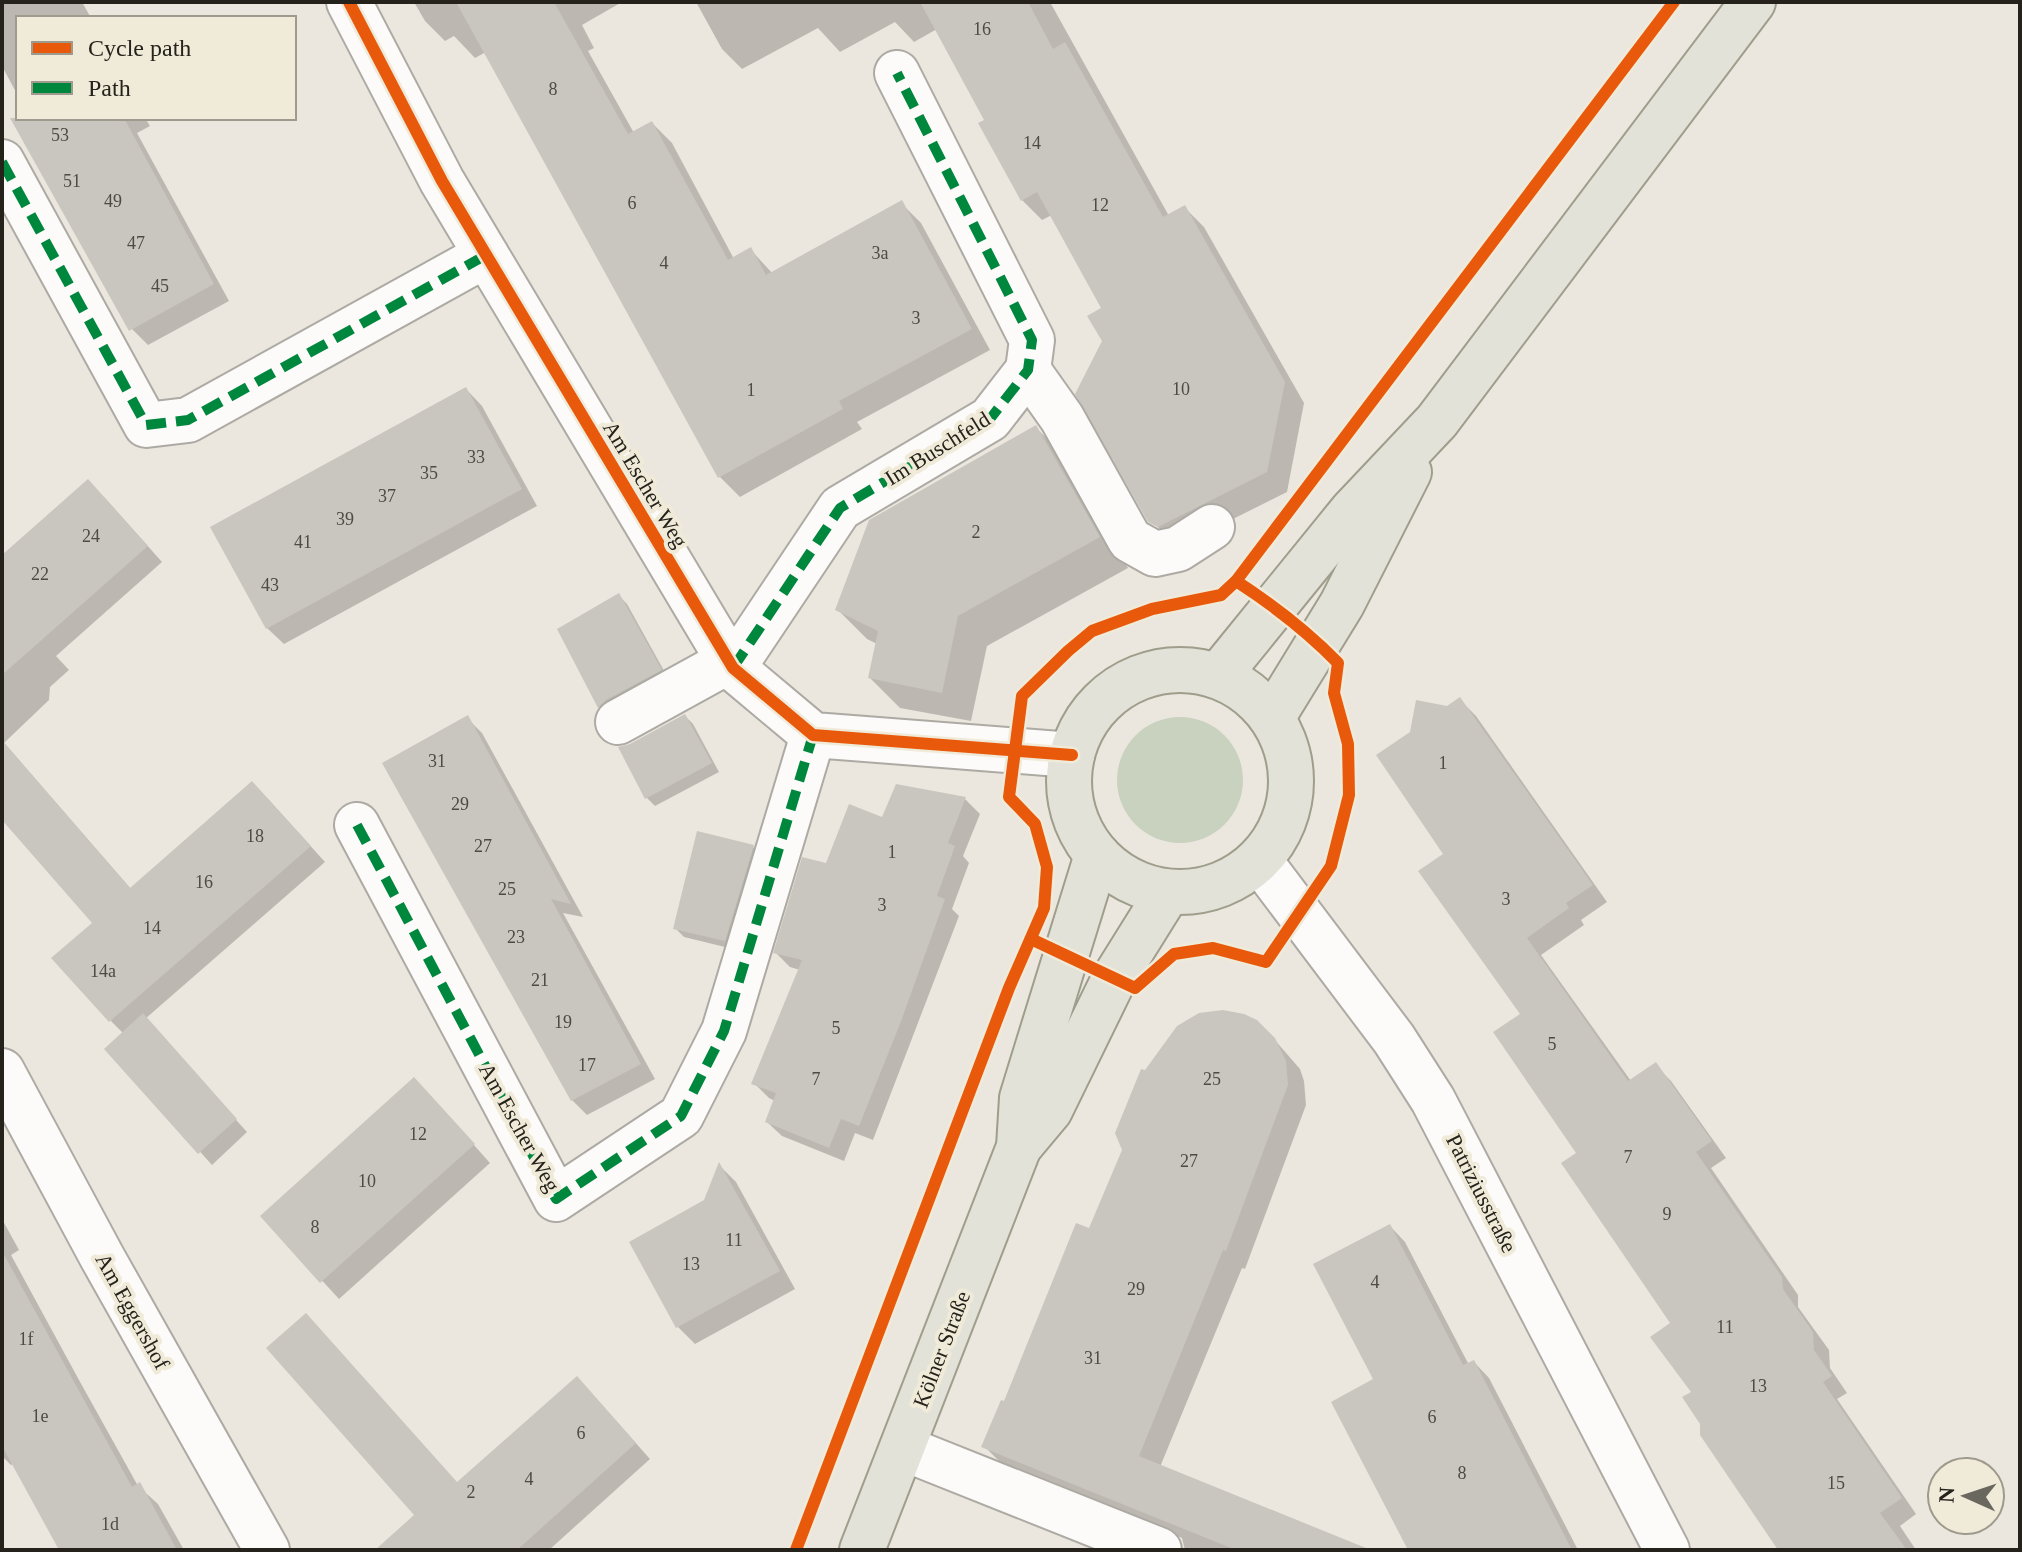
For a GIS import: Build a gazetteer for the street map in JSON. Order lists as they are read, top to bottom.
{
  "streets": {
    "main road": ["Kölner Straße"],
    "street": [
      "Im Buschfeld",
      "Am Escher Weg",
      "Patriziusstraße",
      "Am Eggershof"
    ]
  },
  "crossings": [
    ["Im Buschfeld", "Am Escher Weg"],
    ["Patriziusstraße", "Kölner Straße"]
  ],
  "house_numbers": [
    "16",
    "8",
    "53",
    "14",
    "51",
    "49",
    "6",
    "12",
    "47",
    "3a",
    "4",
    "45",
    "3",
    "10",
    "1",
    "33",
    "35",
    "37",
    "39",
    "2",
    "24",
    "41",
    "22",
    "43",
    "31",
    "1",
    "29",
    "18",
    "27",
    "1",
    "16",
    "25",
    "3",
    "3",
    "14",
    "23",
    "14a",
    "21",
    "19",
    "5",
    "5",
    "17",
    "7",
    "25",
    "12",
    "7",
    "27",
    "10",
    "9",
    "8",
    "11",
    "13",
    "4",
    "29",
    "11",
    "1f",
    "31",
    "13",
    "1e",
    "6",
    "6",
    "8",
    "4",
    "15",
    "2",
    "1d"
  ],
  "legend": ["Cycle path", "Path"],
  "north": "left"
}
